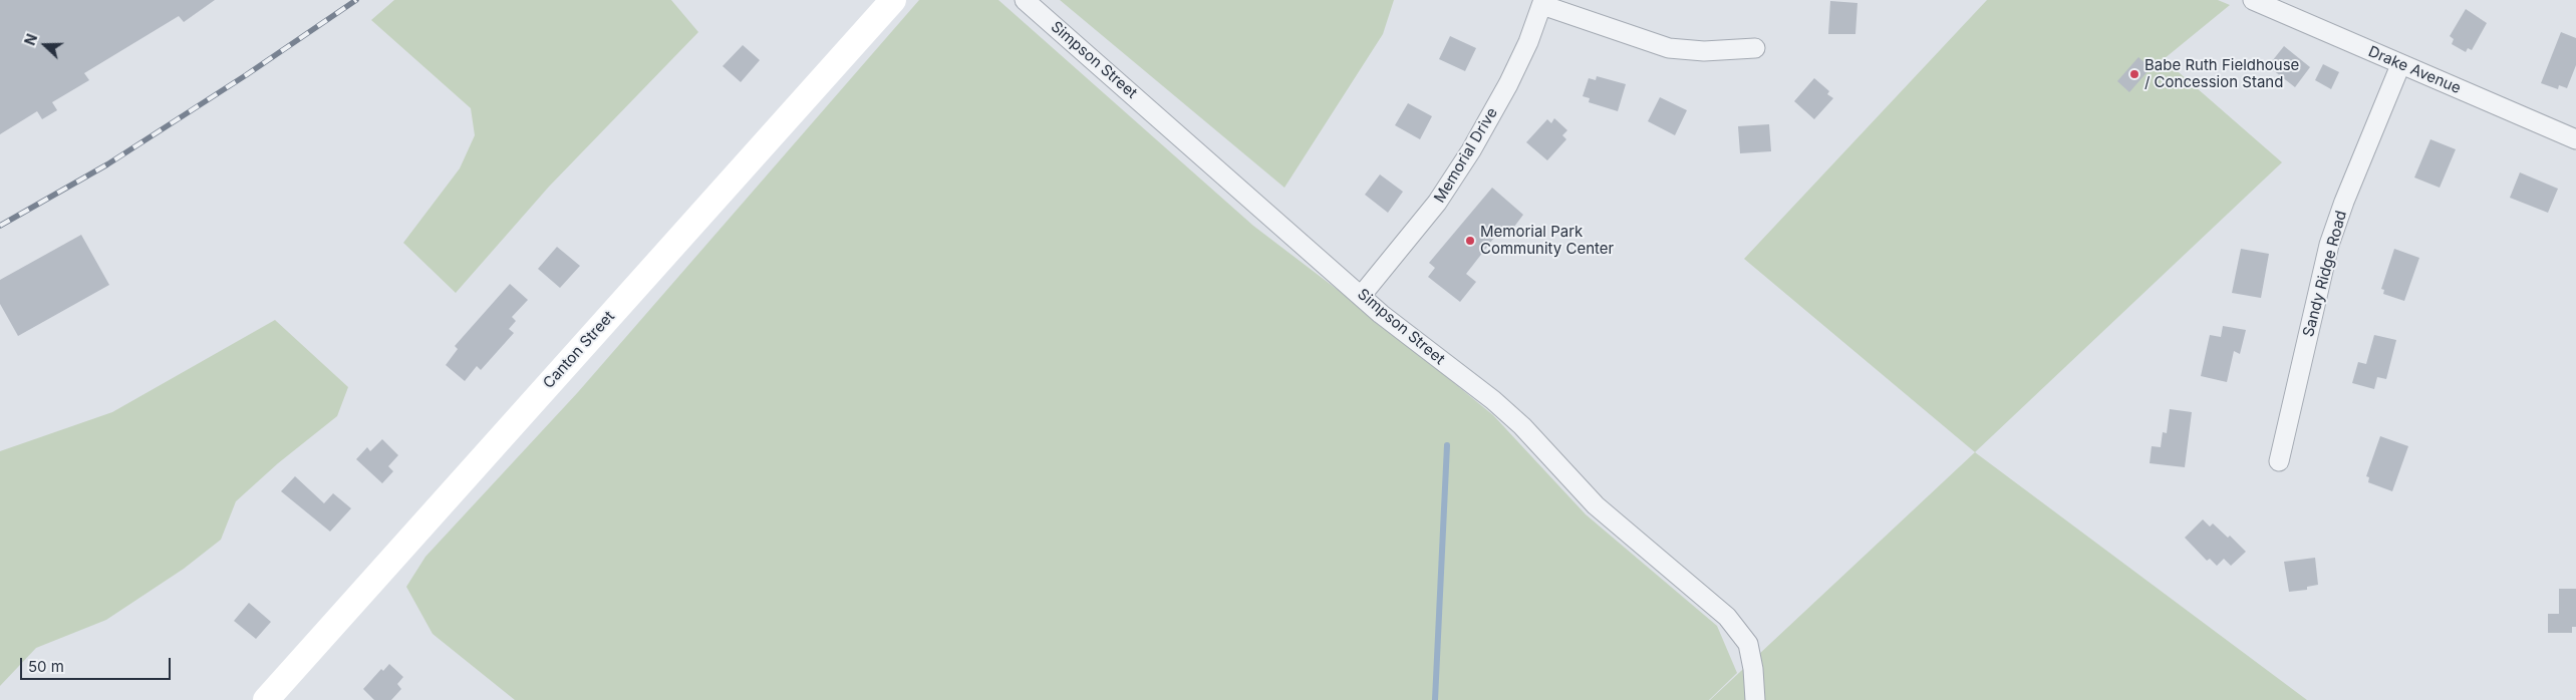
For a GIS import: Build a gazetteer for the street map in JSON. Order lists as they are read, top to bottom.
{
  "streets": {
    "main road": ["Canton Street"],
    "street": [
      "Simpson Street",
      "Drake Avenue",
      "Memorial Drive",
      "Sandy Ridge Road"
    ]
  },
  "crossings": [
    ["Simpson Street", "Memorial Drive"],
    ["Drake Avenue", "Sandy Ridge Road"]
  ],
  "places": ["Babe Ruth Fieldhouse / Concession Stand", "Memorial Park Community Center"],
  "scale_bar": "50 m",
  "north": "left"
}
